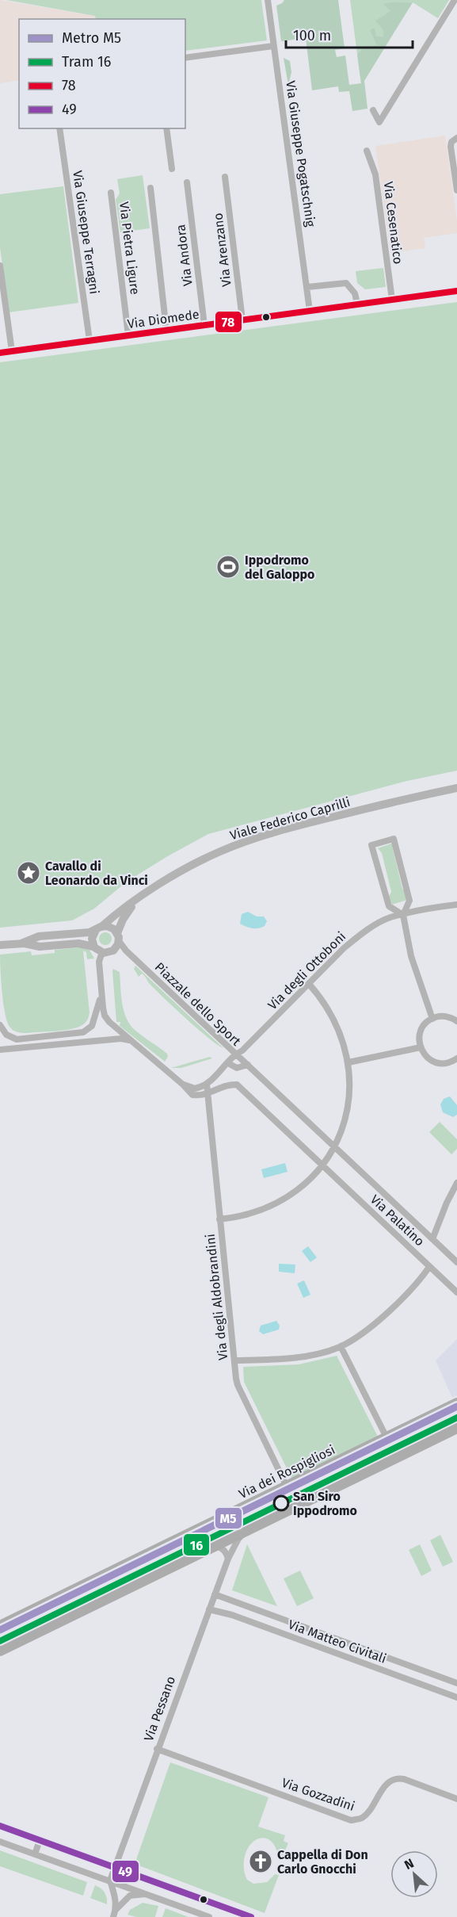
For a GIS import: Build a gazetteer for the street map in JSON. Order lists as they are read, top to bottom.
{
  "streets": {
    "main road": ["Via dei Rospigliosi"],
    "street": [
      "Via Giuseppe Pogatschnig",
      "Via Cesenatico",
      "Via Giuseppe Terragni",
      "Via Pietra Ligure",
      "Via Arenzano",
      "Via Andora",
      "Via Diomede",
      "Viale Federico Caprilli",
      "Via degli Ottoboni",
      "Piazzale dello Sport",
      "Via Palatino",
      "Via degli Aldobrandini",
      "Via Matteo Civitali",
      "Via Pessano",
      "Via Gozzadini"
    ]
  },
  "crossings": [
    ["Via Giuseppe Pogatschnig", "Via Diomede"],
    ["Via Cesenatico", "Via Diomede"],
    ["Via Giuseppe Terragni", "Via Diomede"],
    ["Via Pietra Ligure", "Via Diomede"],
    ["Via Arenzano", "Via Diomede"],
    ["Via Andora", "Via Diomede"],
    ["Viale Federico Caprilli", "Piazzale dello Sport"],
    ["Via degli Ottoboni", "Piazzale dello Sport"],
    ["Via degli Ottoboni", "Via Palatino"],
    ["Piazzale dello Sport", "Via Palatino"],
    ["Via Palatino", "Via degli Aldobrandini"],
    ["Via degli Aldobrandini", "Via dei Rospigliosi"],
    ["Via Matteo Civitali", "Via Pessano"],
    ["Via Pessano", "Via Gozzadini"]
  ],
  "places": {
    "sports": ["Ippodromo del Galoppo"],
    "place": ["Cavallo di Leonardo da Vinci"],
    "other": ["San Siro Ippodromo"],
    "church": ["Cappella di Don Carlo Gnocchi"]
  },
  "lines": [
    "transit line 78",
    "metro line M5",
    "tram line 16",
    "transit line 49"
  ],
  "legend": [
    "Metro M5",
    "Tram 16",
    "78",
    "49"
  ],
  "scale_bar": "100 m",
  "north": "top left"
}
